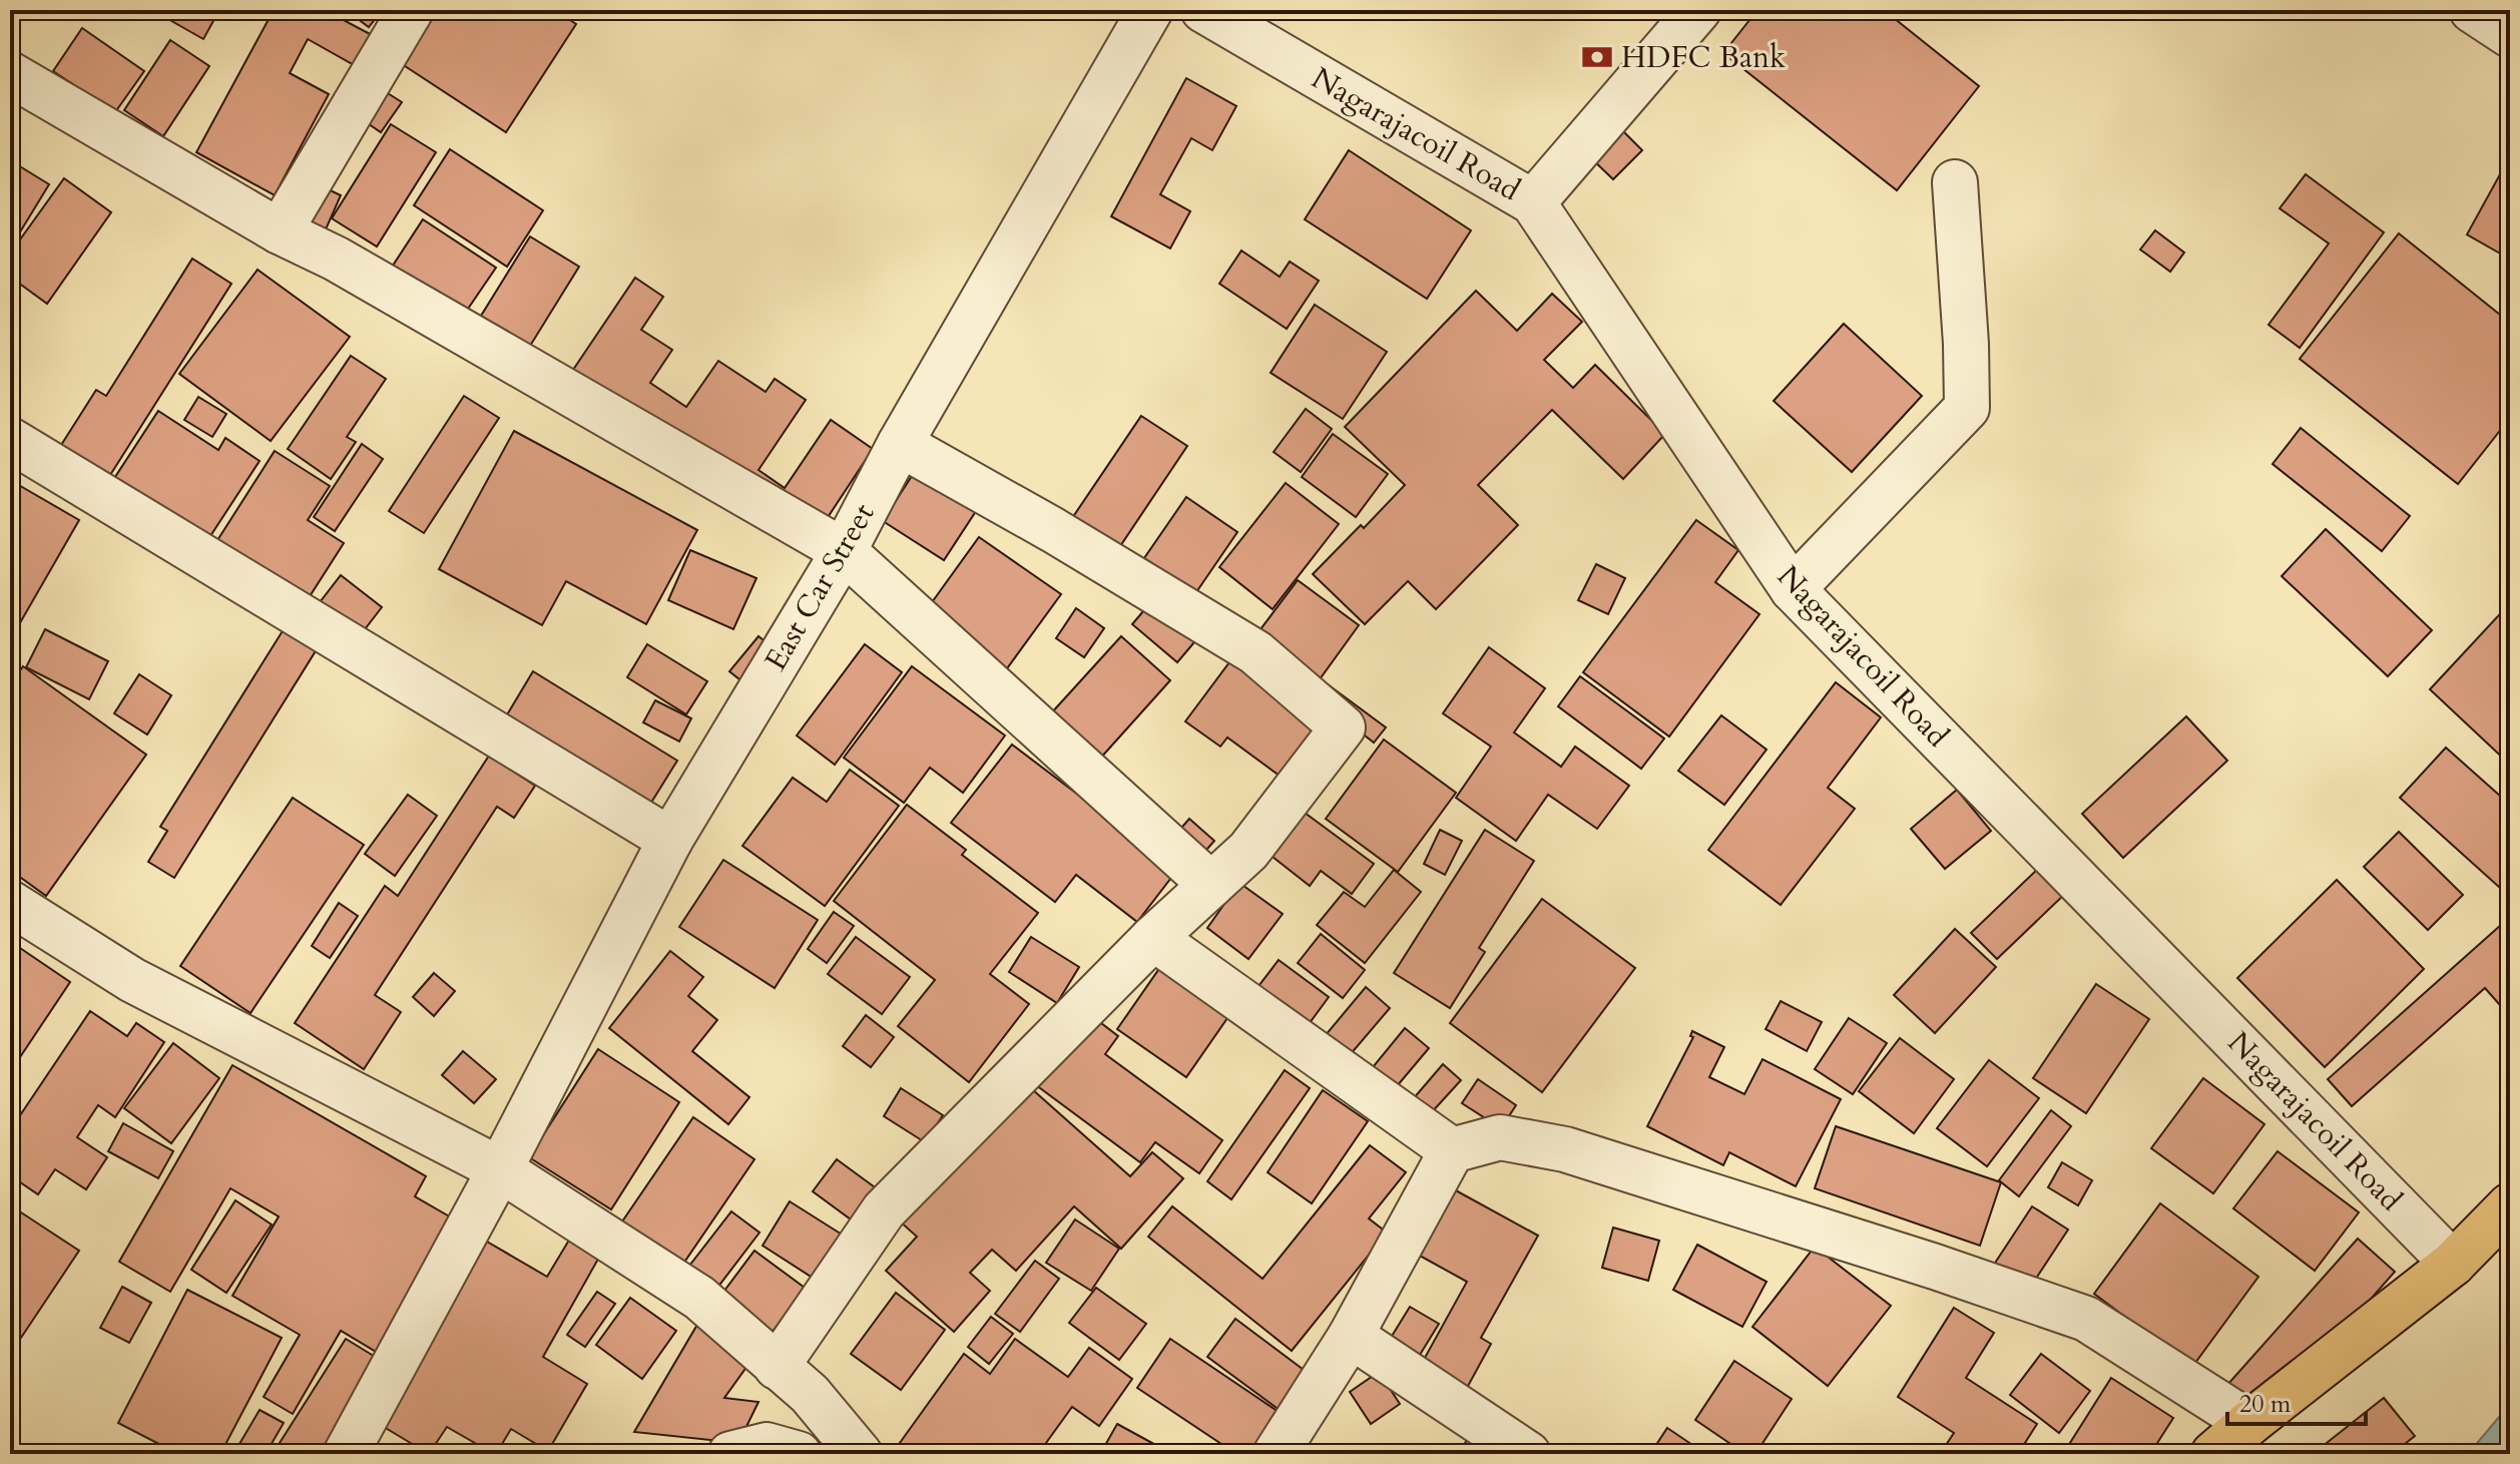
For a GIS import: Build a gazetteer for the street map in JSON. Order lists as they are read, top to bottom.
{
  "streets": {
    "street": ["Nagarajacoil Road", "East Car Street"]
  },
  "places": {
    "bank": ["HDFC Bank"]
  },
  "scale_bar": "20 m"
}
